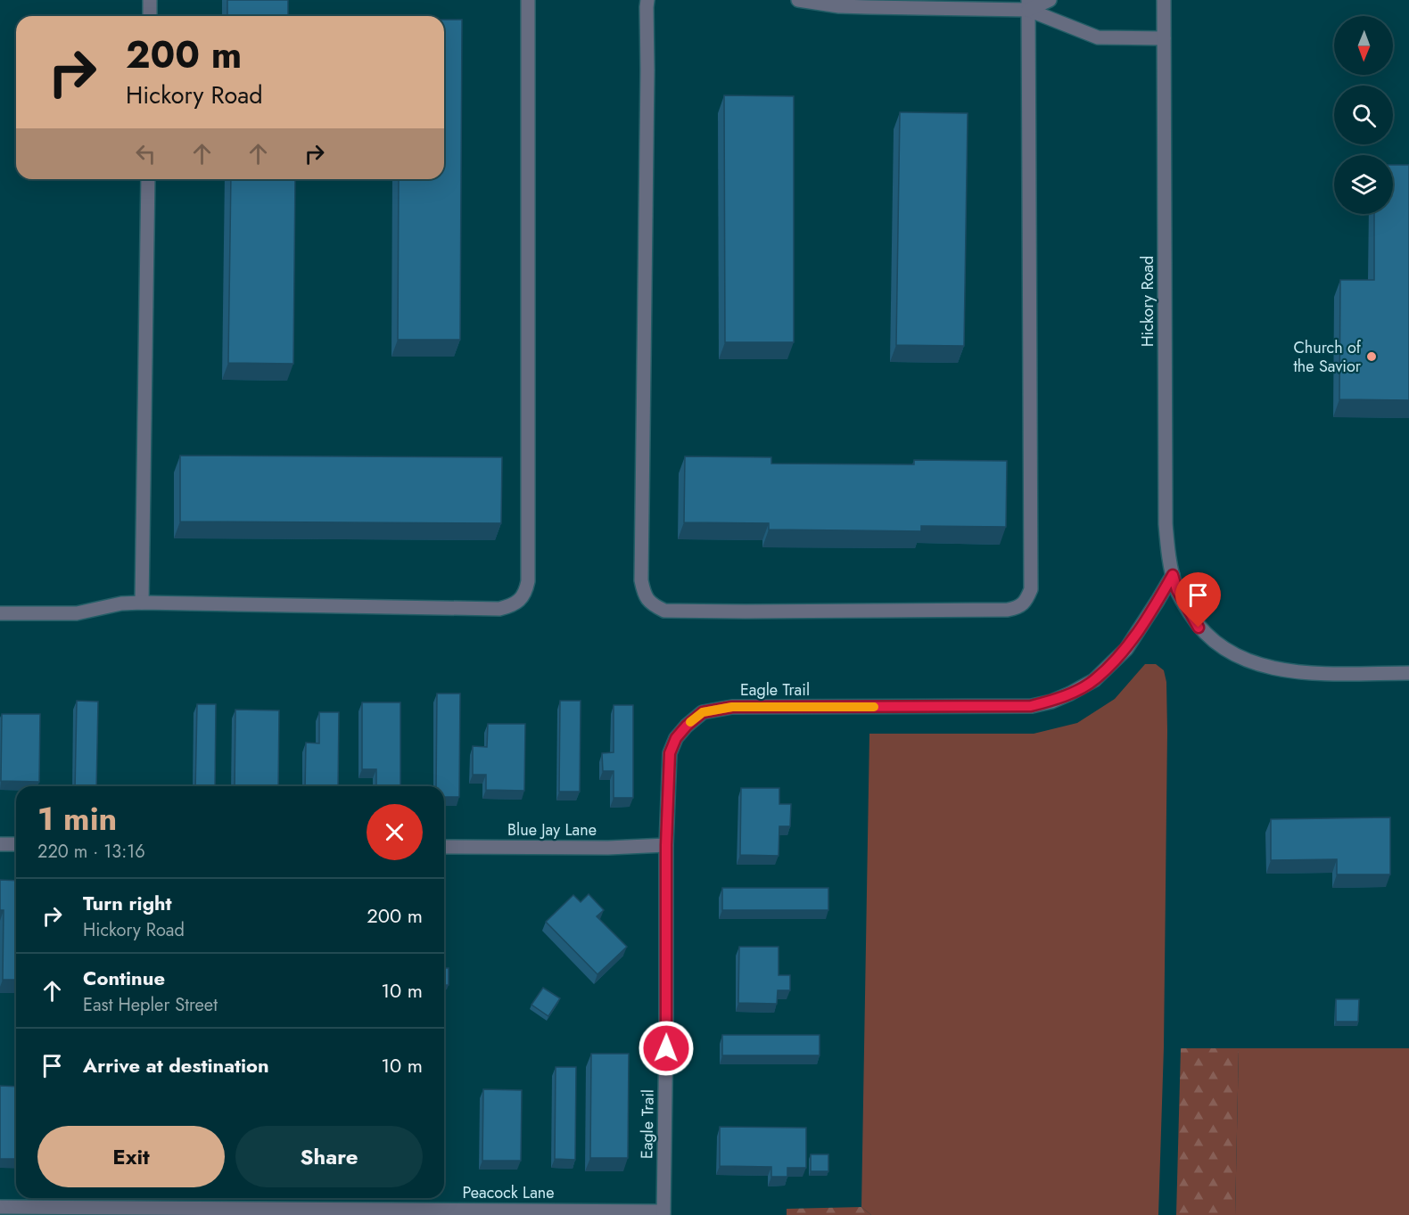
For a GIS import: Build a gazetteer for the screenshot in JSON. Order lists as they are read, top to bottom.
{
  "streets": {
    "street": [
      "Hickory Road",
      "Eagle Trail",
      "Blue Jay Lane",
      "Peacock Lane"
    ]
  },
  "crossings": [
    ["Hickory Road", "Eagle Trail"],
    ["Eagle Trail", "Blue Jay Lane"],
    ["Eagle Trail", "Peacock Lane"]
  ],
  "places": ["Church of the Savior"],
  "north": "bottom",
  "page": {
    "turn": ["200 m", "Hickory Road"],
    "heading": ["1 min", "220 m · 13:16"],
    "list": [
      {
        "name": "Turn right",
        "note": "Hickory Road",
        "value": "200 m"
      },
      {
        "name": "Continue",
        "note": "East Hepler Street",
        "value": "10 m"
      },
      {
        "name": "Arrive at destination",
        "value": "10 m"
      }
    ],
    "buttons": ["Exit", "Share"]
  }
}
